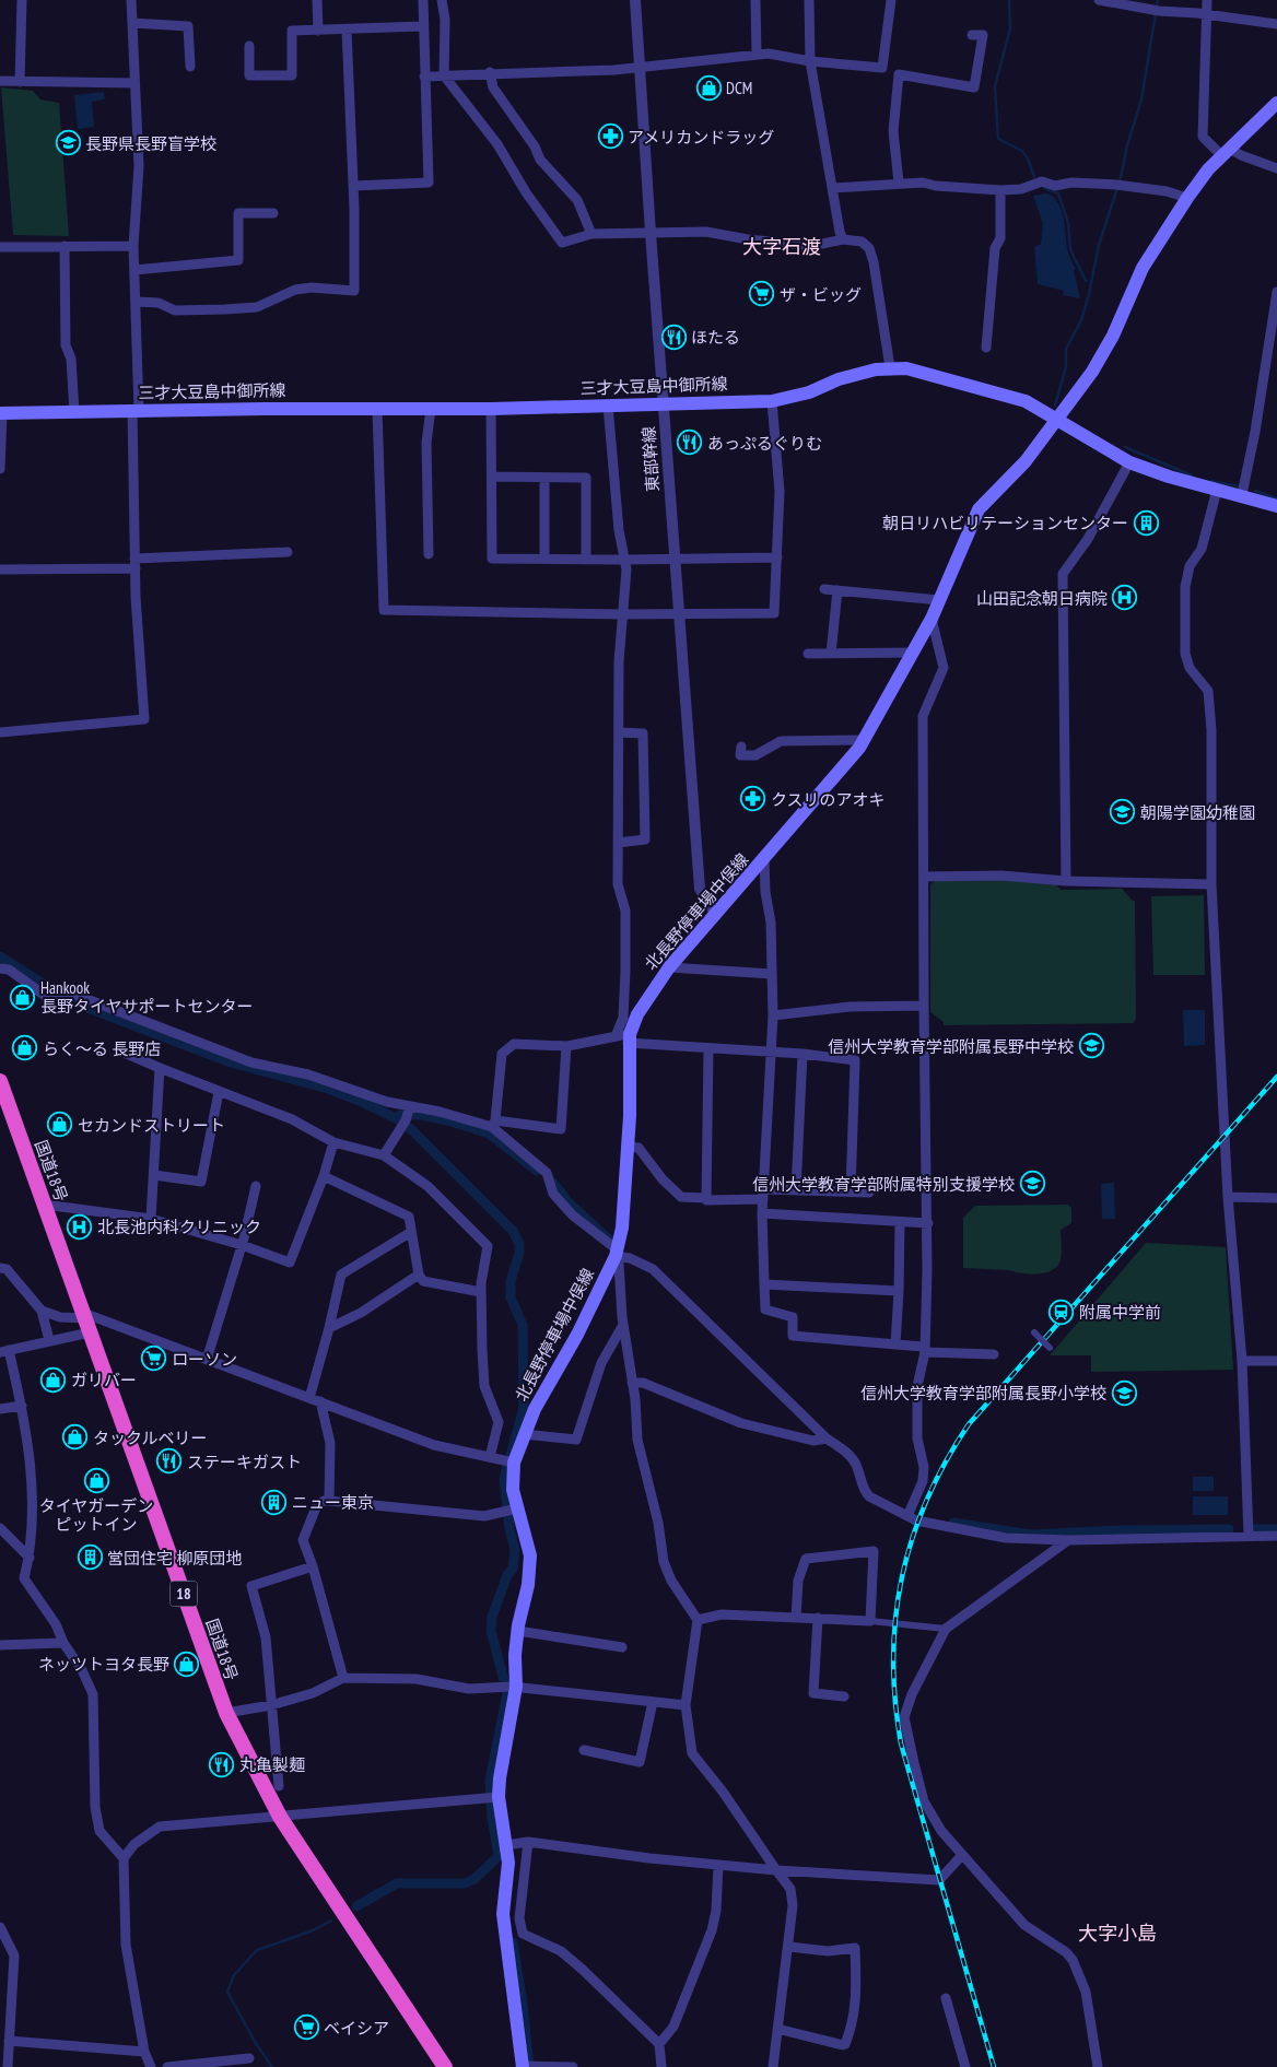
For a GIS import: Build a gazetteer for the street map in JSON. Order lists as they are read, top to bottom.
{
  "streets": {
    "highway": ["国道18号", "18"],
    "main road": ["三才大豆島中御所線", "北長野停車場中俣線"],
    "street": ["東部幹線"]
  },
  "crossings": [
    ["三才大豆島中御所線", "東部幹線"],
    ["三才大豆島中御所線", "北長野停車場中俣線"],
    ["東部幹線", "北長野停車場中俣線"]
  ],
  "districts": ["大字石渡", "大字小島"],
  "places": {
    "shop": [
      "DCM",
      "Hankook 長野タイヤサポートセンター",
      "らく〜る 長野店",
      "セカンドストリート",
      "ガリバー",
      "タックルベリー",
      "タイヤガーデン ピットイン",
      "ネッツトヨタ長野"
    ],
    "pharmacy": ["アメリカンドラッグ", "クスリのアオキ"],
    "school or university": [
      "長野県長野盲学校",
      "朝陽学園幼稚園",
      "信州大学教育学部附属長野中学校",
      "信州大学教育学部附属特別支援学校",
      "信州大学教育学部附属長野小学校"
    ],
    "supermarket": ["ザ・ビッグ", "ローソン", "ベイシア"],
    "restaurant": [
      "ほたる",
      "あっぷるぐりむ",
      "ステーキガスト",
      "丸亀製麺"
    ],
    "building": ["朝日リハビリテーションセンター", "ニュー東京", "営団住宅 柳原団地"],
    "hospital": ["山田記念朝日病院", "北長池内科クリニック"],
    "station": ["附属中学前"]
  }
}
